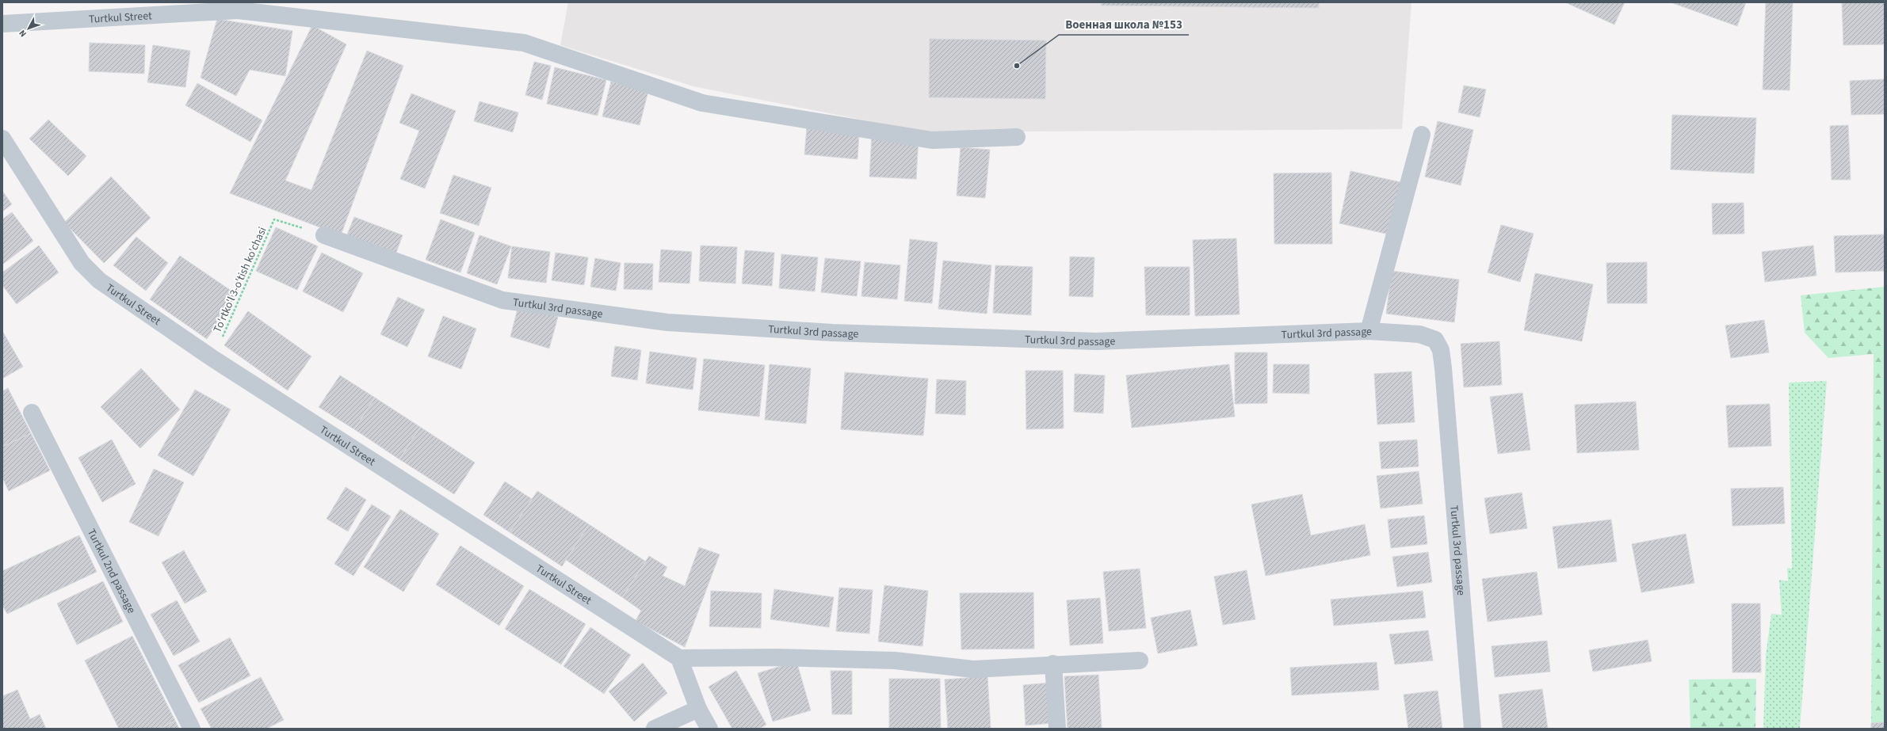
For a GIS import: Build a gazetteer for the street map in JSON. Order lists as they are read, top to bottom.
{
  "streets": {
    "street": ["Turtkul Street", "Turtkul 3rd passage", "Turtkul 2nd passage"],
    "path": ["To'rtko'l 3-o'tish ko'chasi"]
  },
  "crossings": [
    ["Turtkul Street", "To'rtko'l 3-o'tish ko'chasi"],
    ["To'rtko'l 3-o'tish ko'chasi", "Turtkul 3rd passage"]
  ],
  "places": ["Военная школа №153"],
  "north": "bottom left"
}
